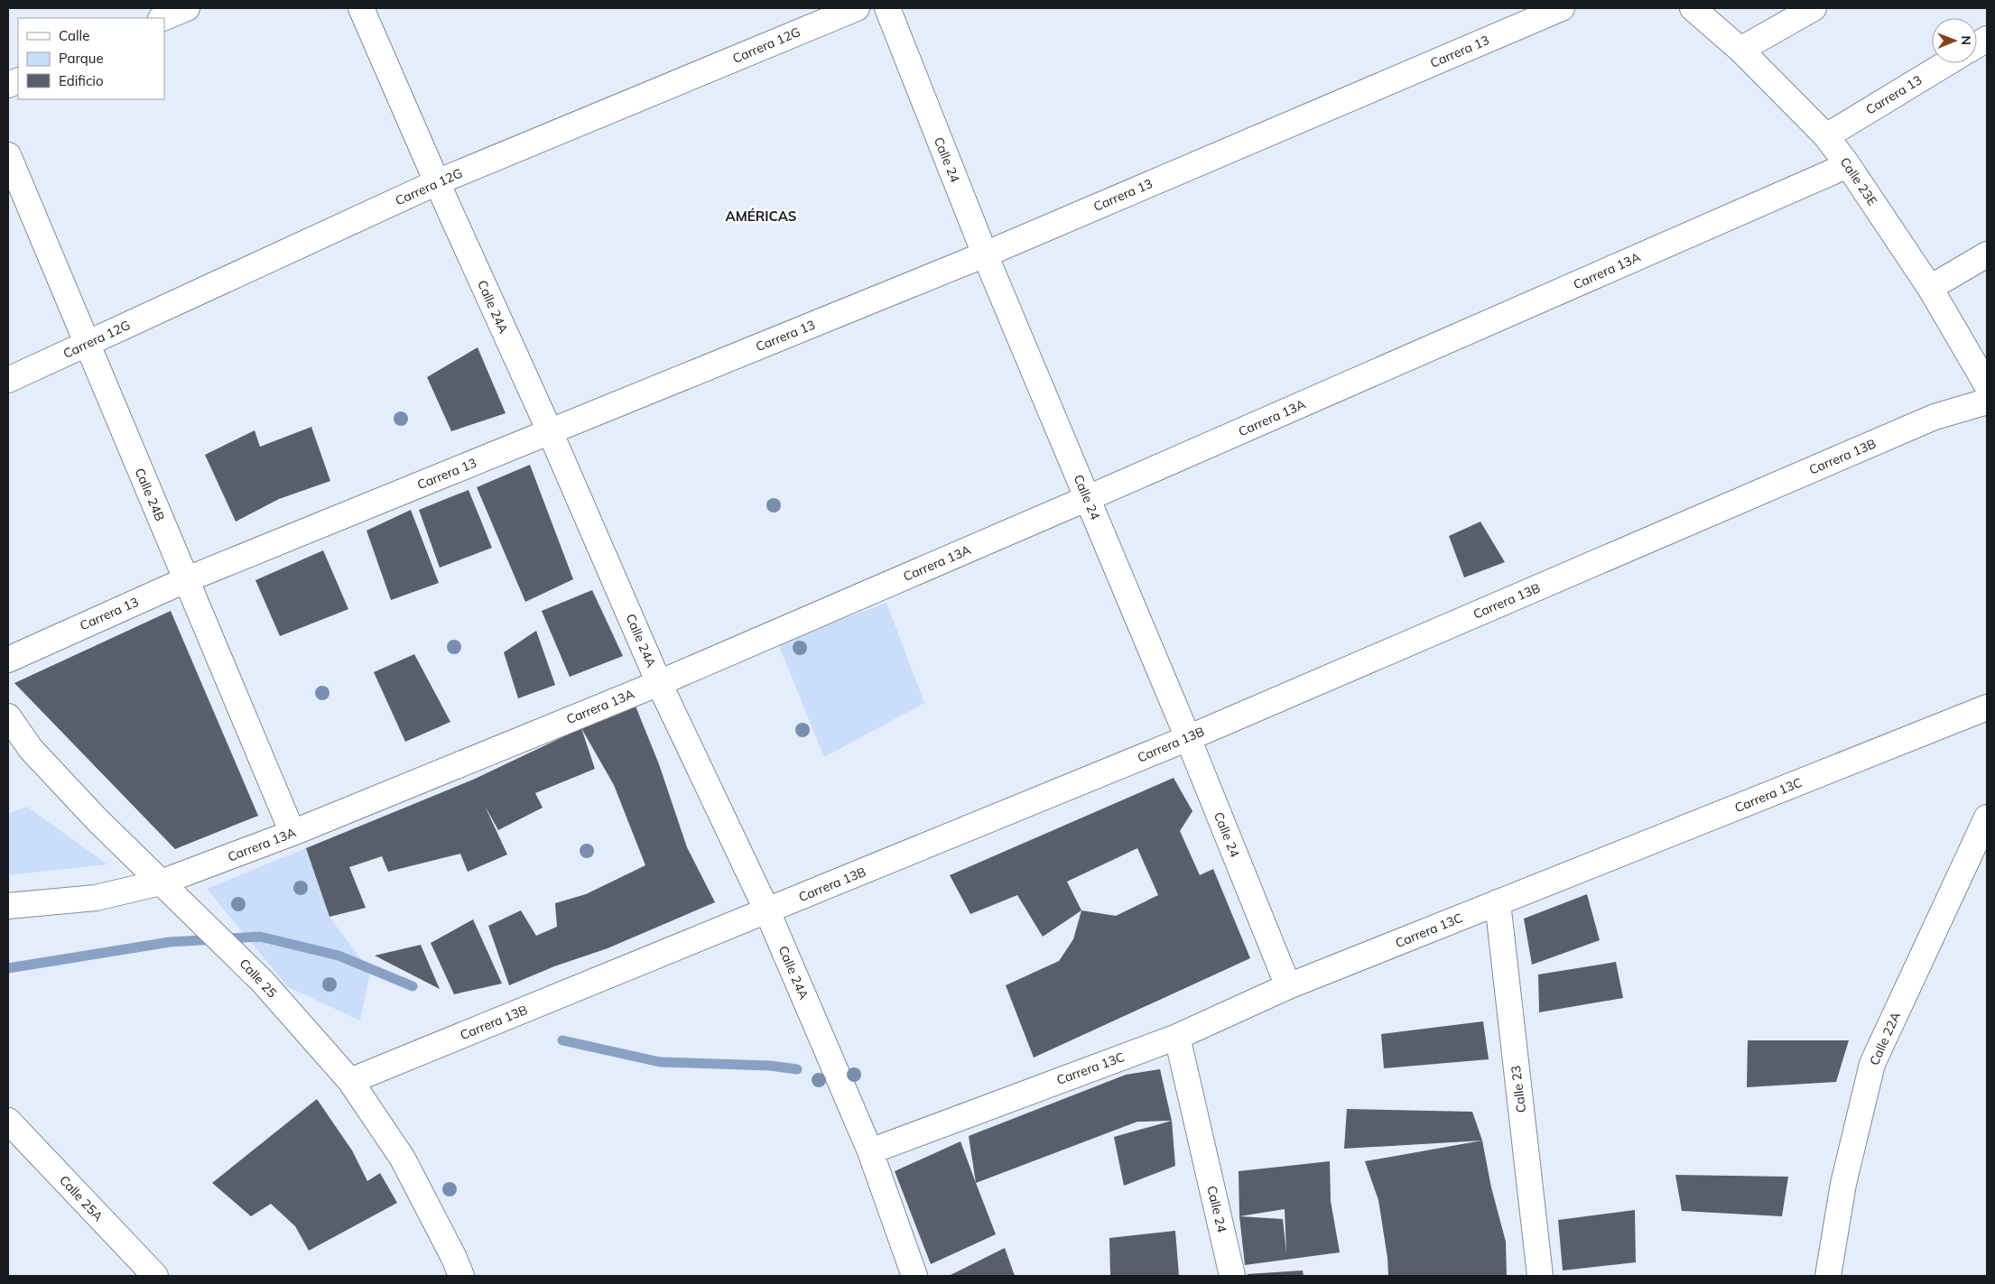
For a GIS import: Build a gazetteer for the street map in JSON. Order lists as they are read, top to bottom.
{
  "streets": {
    "street": [
      "Carrera 12G",
      "Carrera 13",
      "Calle 24",
      "Calle 23E",
      "Carrera 13A",
      "Calle 24A",
      "Carrera 13B",
      "Calle 24B",
      "Carrera 13C",
      "Calle 25",
      "Calle 22A",
      "Calle 23",
      "Calle 25A"
    ]
  },
  "crossings": [
    ["Carrera 12G", "Calle 24A"],
    ["Carrera 12G", "Calle 24B"],
    ["Carrera 13", "Calle 24"],
    ["Carrera 13", "Calle 23E"],
    ["Carrera 13", "Calle 24A"],
    ["Carrera 13", "Calle 24B"],
    ["Calle 24", "Carrera 13A"],
    ["Calle 24", "Carrera 13B"],
    ["Calle 24", "Carrera 13C"],
    ["Calle 23E", "Carrera 13A"],
    ["Carrera 13A", "Calle 24A"],
    ["Carrera 13A", "Calle 24B"],
    ["Carrera 13A", "Calle 25"],
    ["Calle 24A", "Carrera 13B"],
    ["Calle 24A", "Carrera 13C"],
    ["Carrera 13B", "Calle 25"],
    ["Carrera 13C", "Calle 23"]
  ],
  "districts": ["AMÉRICAS"],
  "legend": ["Calle", "Parque", "Edificio"],
  "north": "right"
}
